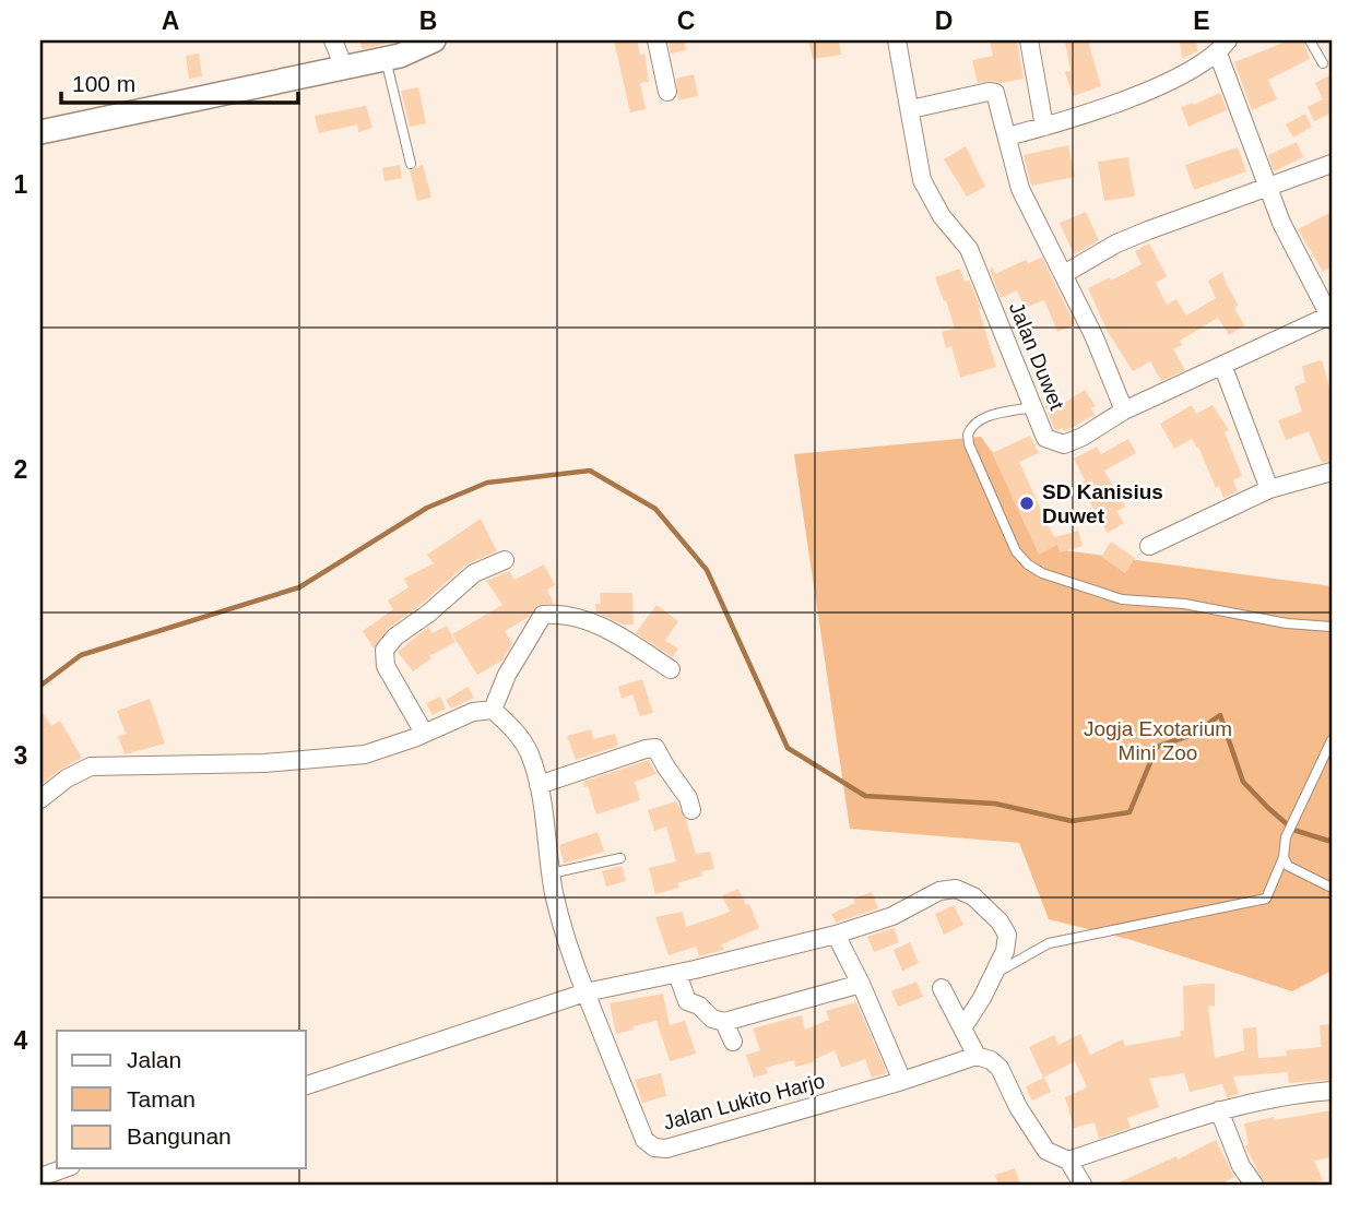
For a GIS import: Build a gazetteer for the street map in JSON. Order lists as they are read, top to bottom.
{
  "streets": {
    "street": ["Jalan Duwet", "Jalan Lukito Harjo"]
  },
  "parks": ["Jogja Exotarium Mini Zoo"],
  "places": ["SD Kanisius Duwet"],
  "legend": ["Jalan", "Taman", "Bangunan"],
  "scale_bar": "100 m",
  "grid": {
    "columns": [
      "A",
      "B",
      "C",
      "D",
      "E"
    ],
    "rows": [
      "1",
      "2",
      "3",
      "4"
    ]
  }
}
